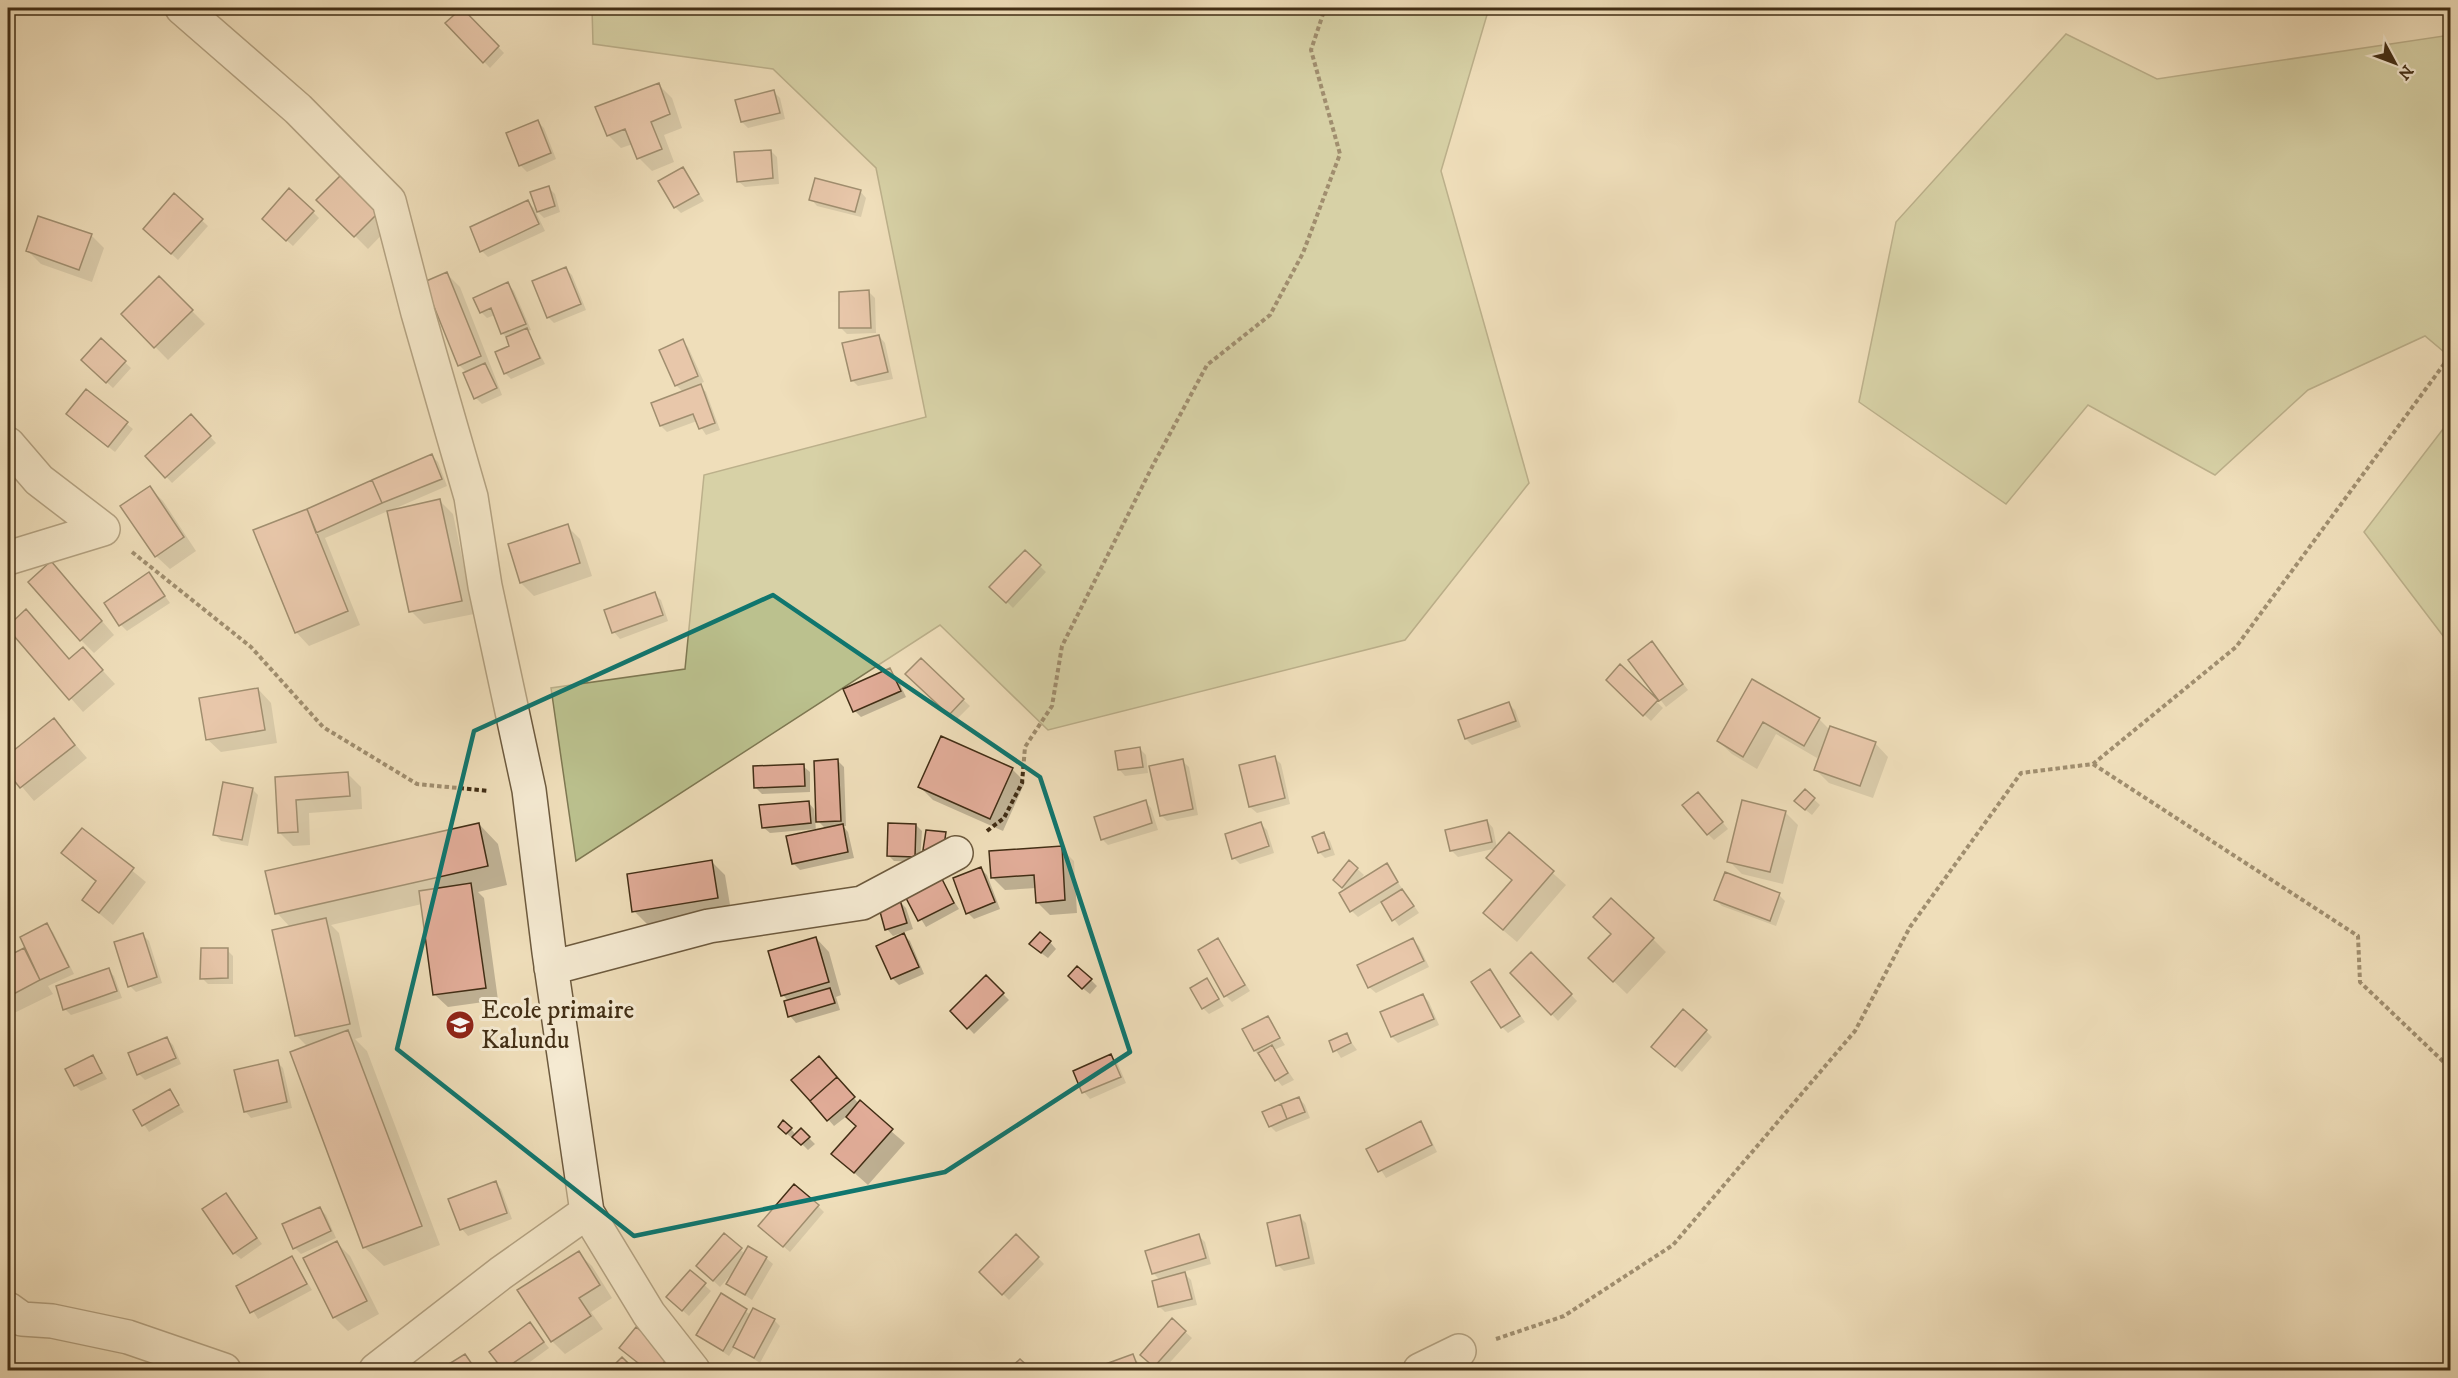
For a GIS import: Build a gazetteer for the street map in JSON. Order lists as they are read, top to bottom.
{
  "places": {
    "school or university": ["Ecole primaire Kalundu"]
  },
  "north": "bottom right"
}
